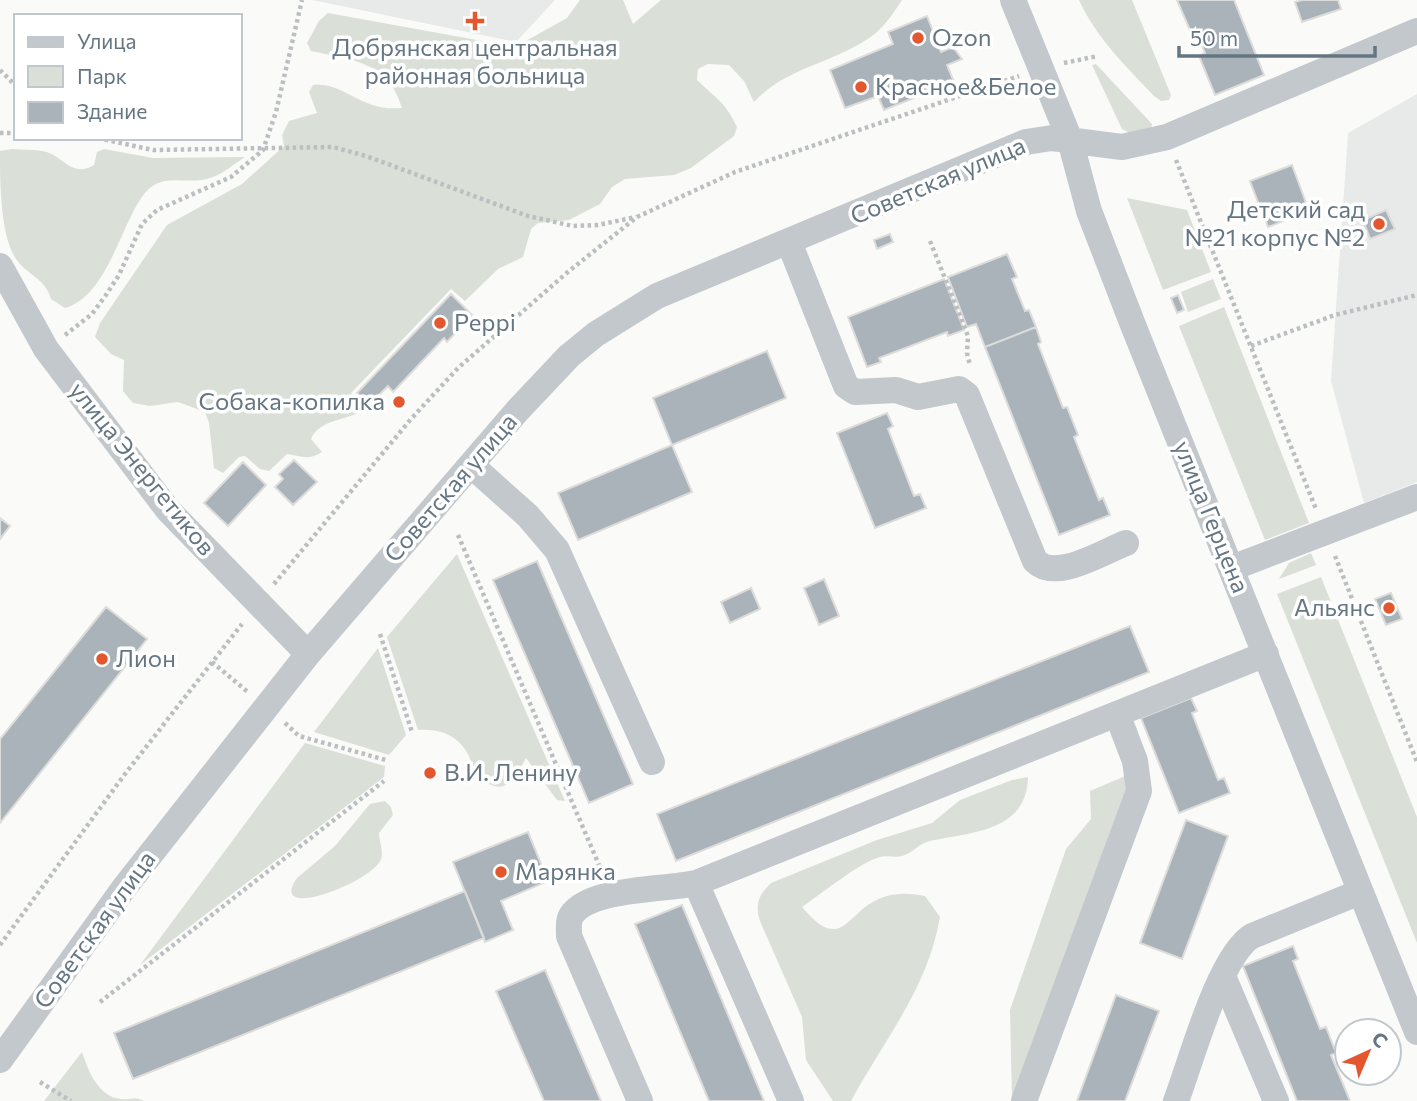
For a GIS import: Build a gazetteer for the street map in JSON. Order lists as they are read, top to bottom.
{
  "streets": {
    "street": ["Советская улица", "улица Энергетиков", "улица Герцена"]
  },
  "crossings": [
    ["Советская улица", "улица Энергетиков"],
    ["Советская улица", "улица Герцена"]
  ],
  "places": {
    "health": ["Добрянская центральная районная больница"],
    "other": [
      "Ozon",
      "Красное&Белое",
      "Детский сад №21 корпус №2",
      "Peppi",
      "Собака-копилка",
      "Альянс",
      "Лион",
      "В.И. Ленину",
      "Марянка"
    ]
  },
  "legend": ["Улица", "Парк", "Здание"],
  "scale_bar": "50 m",
  "north": "top right"
}
